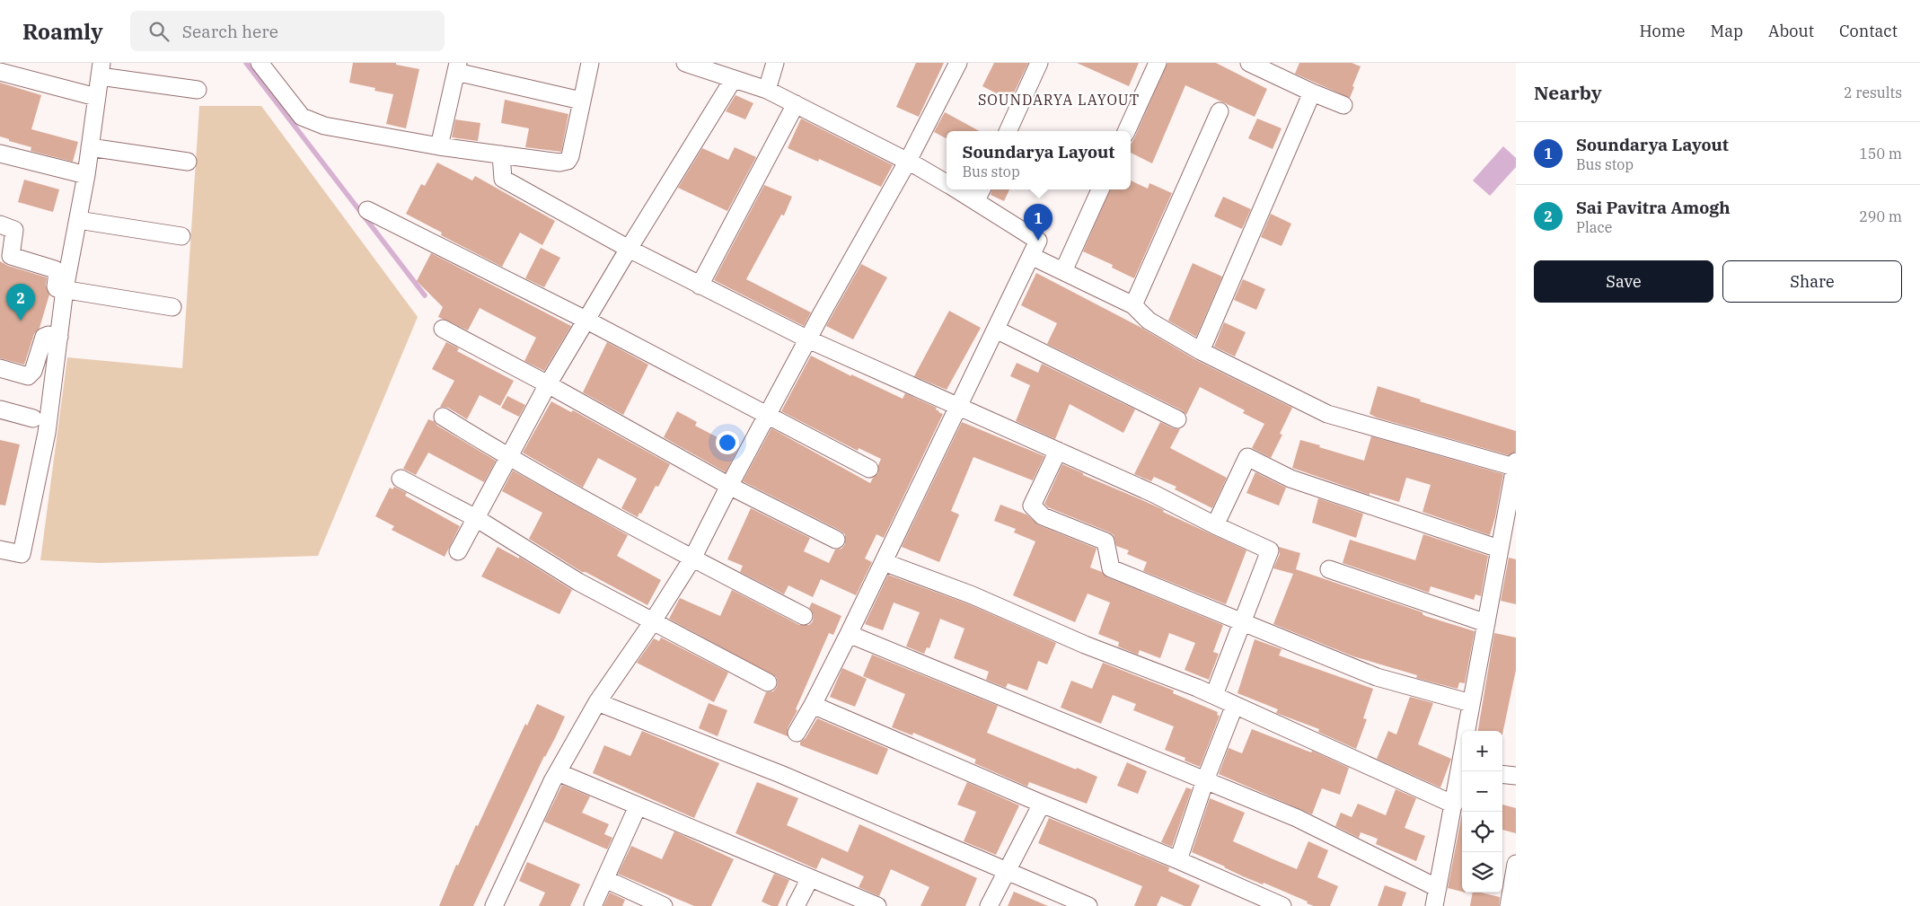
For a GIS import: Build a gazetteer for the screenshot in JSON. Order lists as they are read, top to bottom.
{
  "districts": ["SOUNDARYA LAYOUT"],
  "page": {
    "header": "Roamly",
    "search": "Search here",
    "nav": [
      "Home",
      "Map",
      "About",
      "Contact"
    ],
    "heading": ["Nearby", "2 results"],
    "list": [
      {
        "mark": "1",
        "name": "Soundarya Layout",
        "note": "Bus stop",
        "value": "150 m"
      },
      {
        "mark": "2",
        "name": "Sai Pavitra Amogh",
        "note": "Place",
        "value": "290 m"
      }
    ],
    "popup": ["Soundarya Layout", "Bus stop"],
    "pins": ["1", "2"],
    "buttons": ["Save", "Share"],
    "map_buttons": ["+", "−"]
  }
}
